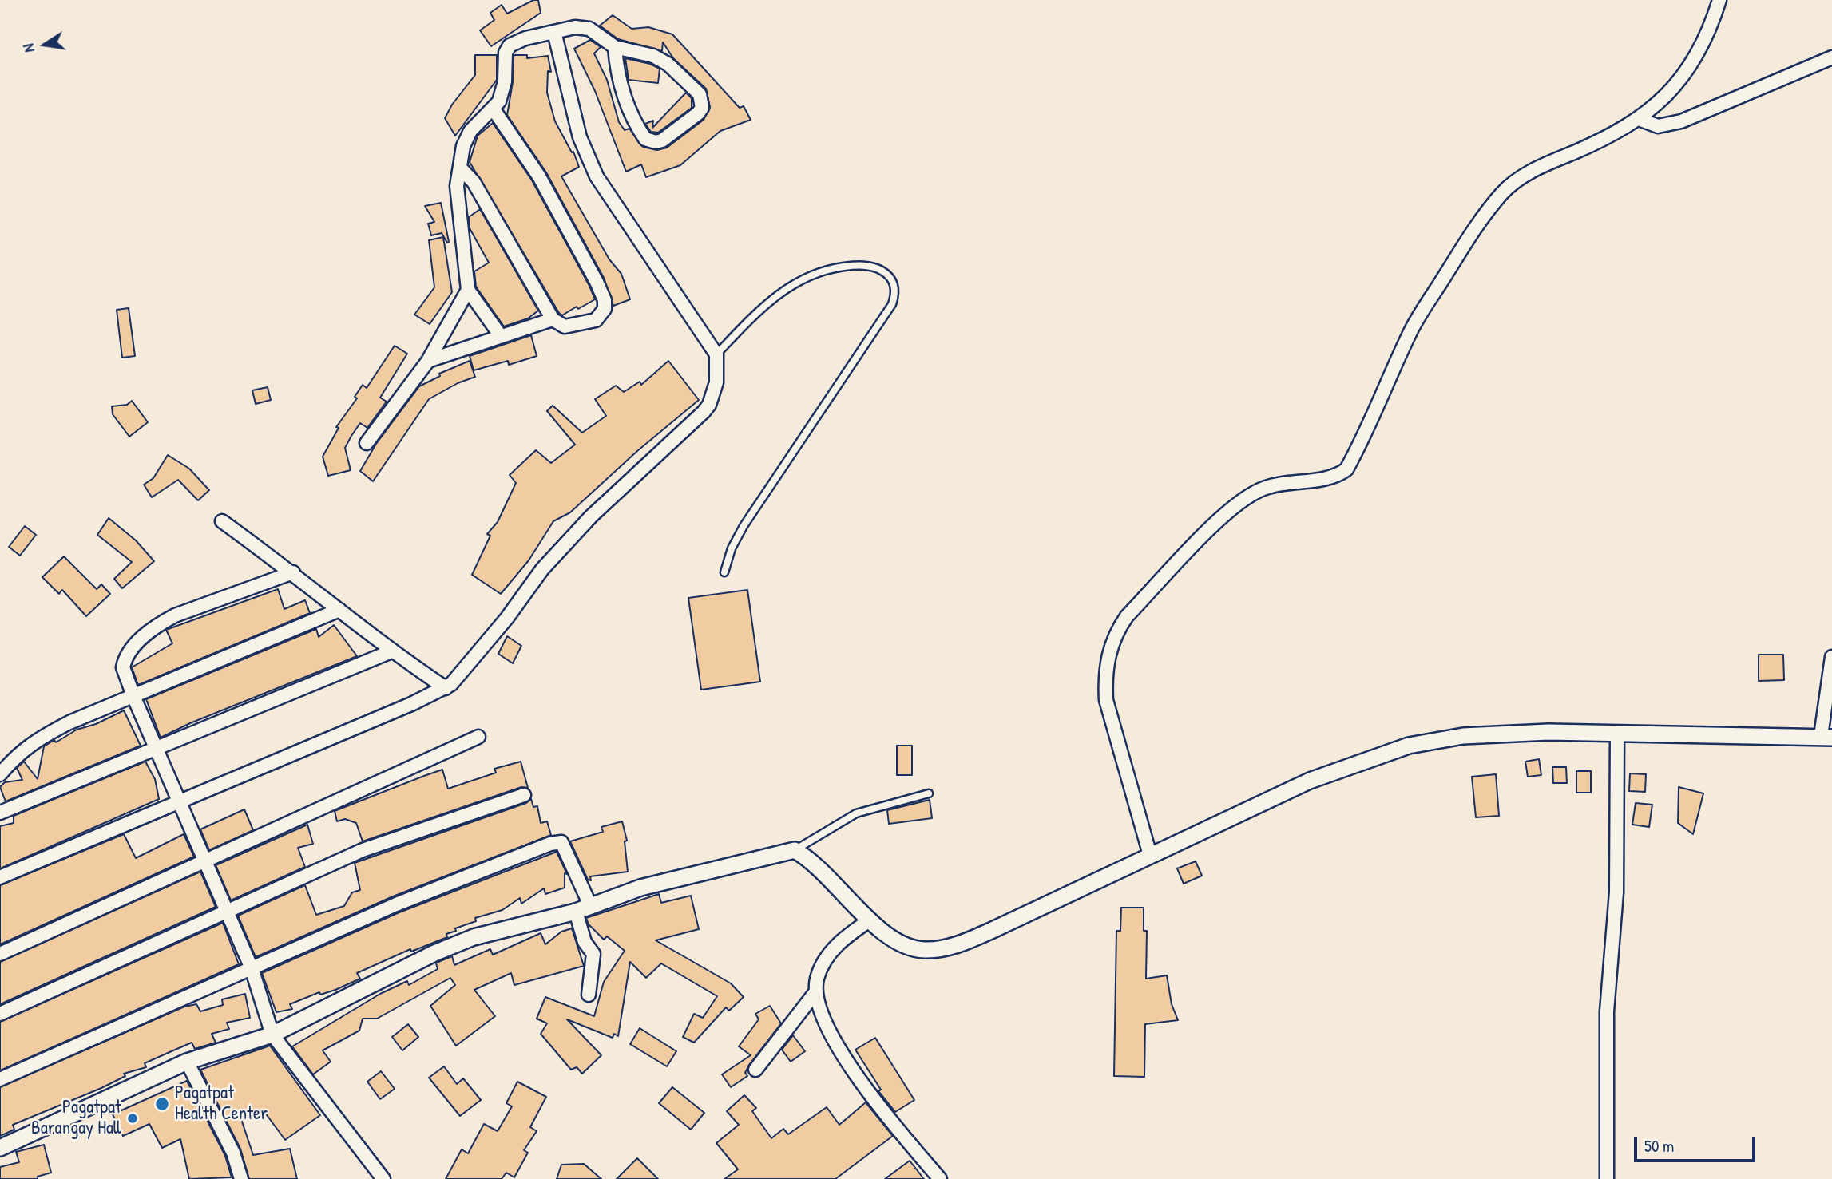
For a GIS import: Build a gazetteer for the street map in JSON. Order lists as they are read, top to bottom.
{
  "places": ["Pagatpat Health Center", "Pagatpat Barangay Hall"],
  "scale_bar": "50 m",
  "north": "left"
}
